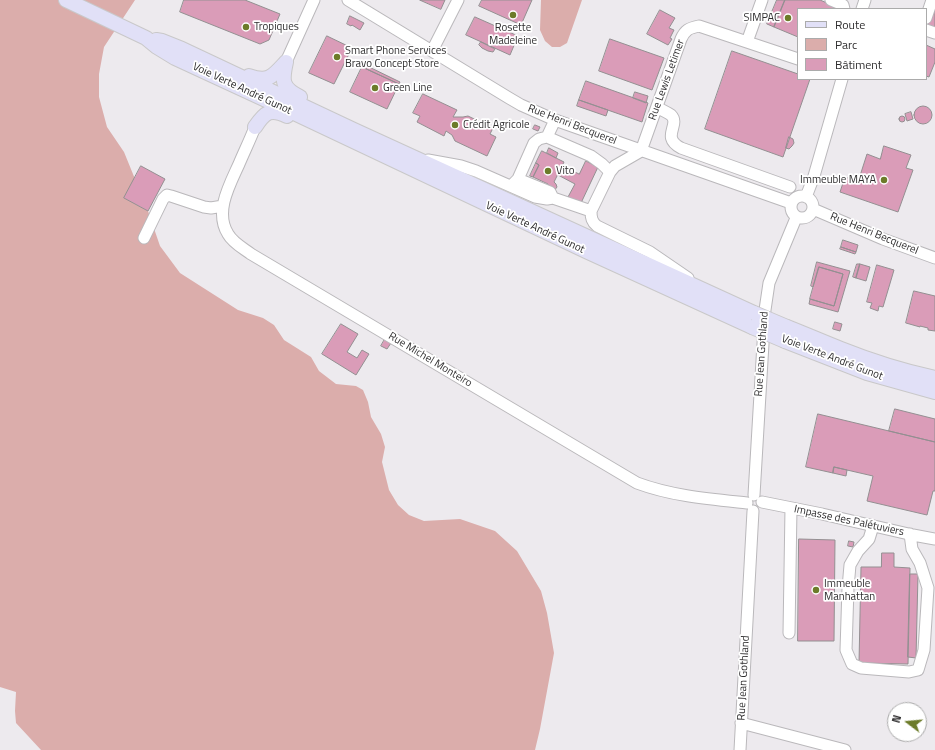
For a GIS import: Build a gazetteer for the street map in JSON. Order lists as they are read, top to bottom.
{
  "streets": {
    "main road": ["Voie Verte André Gunot"],
    "street": [
      "Rue Lewis Letimer",
      "Rue Henri Becquerel",
      "Rue Jean Gothland",
      "Rue Michel Monteiro",
      "Impasse des Palétuviers"
    ]
  },
  "crossings": [
    ["Rue Lewis Letimer", "Rue Henri Becquerel"],
    ["Rue Henri Becquerel", "Rue Jean Gothland"],
    ["Rue Jean Gothland", "Rue Michel Monteiro"],
    ["Rue Jean Gothland", "Impasse des Palétuviers"],
    ["Rue Michel Monteiro", "Impasse des Palétuviers"]
  ],
  "places": [
    "Rosette Madeleine",
    "SIMPAC",
    "Tropiques",
    "Smart Phone Services Bravo Concept Store",
    "Green Line",
    "Crédit Agricole",
    "Vito",
    "Immeuble MAYA",
    "Immeuble Manhattan"
  ],
  "legend": ["Route", "Parc", "Bâtiment"],
  "north": "left"
}
